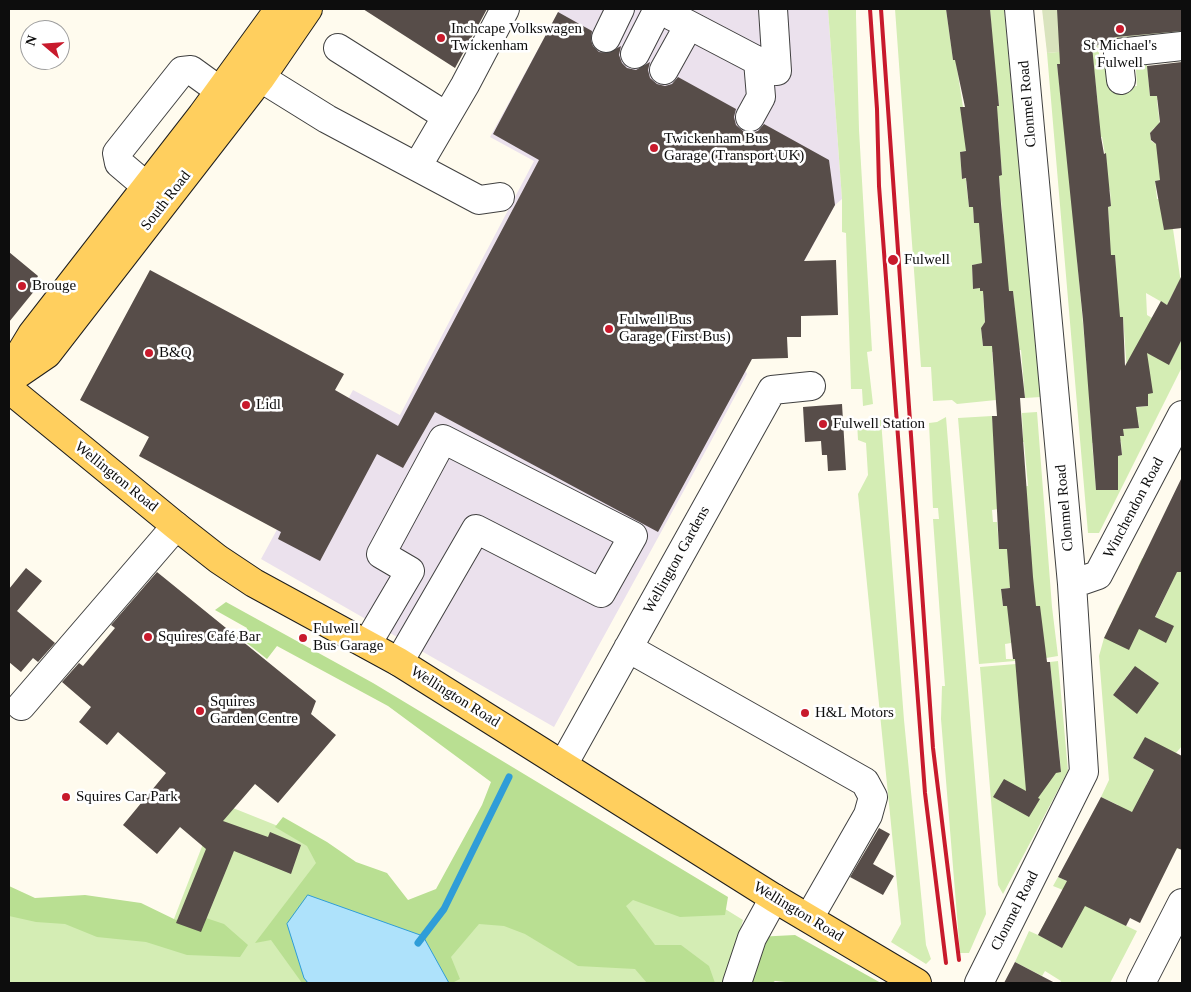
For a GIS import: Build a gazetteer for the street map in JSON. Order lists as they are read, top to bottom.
{
  "streets": {
    "main road": ["South Road", "Wellington Road"],
    "street": ["Clonmel Road", "Winchendon Road", "Wellington Gardens"]
  },
  "crossings": [
    ["Clonmel Road", "Winchendon Road"],
    ["Wellington Road", "Wellington Gardens"]
  ],
  "places": [
    "St Michael's Fulwell",
    "Inchcape Volkswagen Twickenham",
    "Twickenham Bus Garage (Transport UK)",
    "Fulwell",
    "Brouge",
    "Fulwell Bus Garage (First Bus)",
    "B&Q",
    "Lidl",
    "Fulwell Station",
    "Squires Café Bar",
    "Fulwell Bus Garage",
    "Squires Garden Centre",
    "H&L Motors",
    "Squires Car Park"
  ],
  "north": "left"
}
